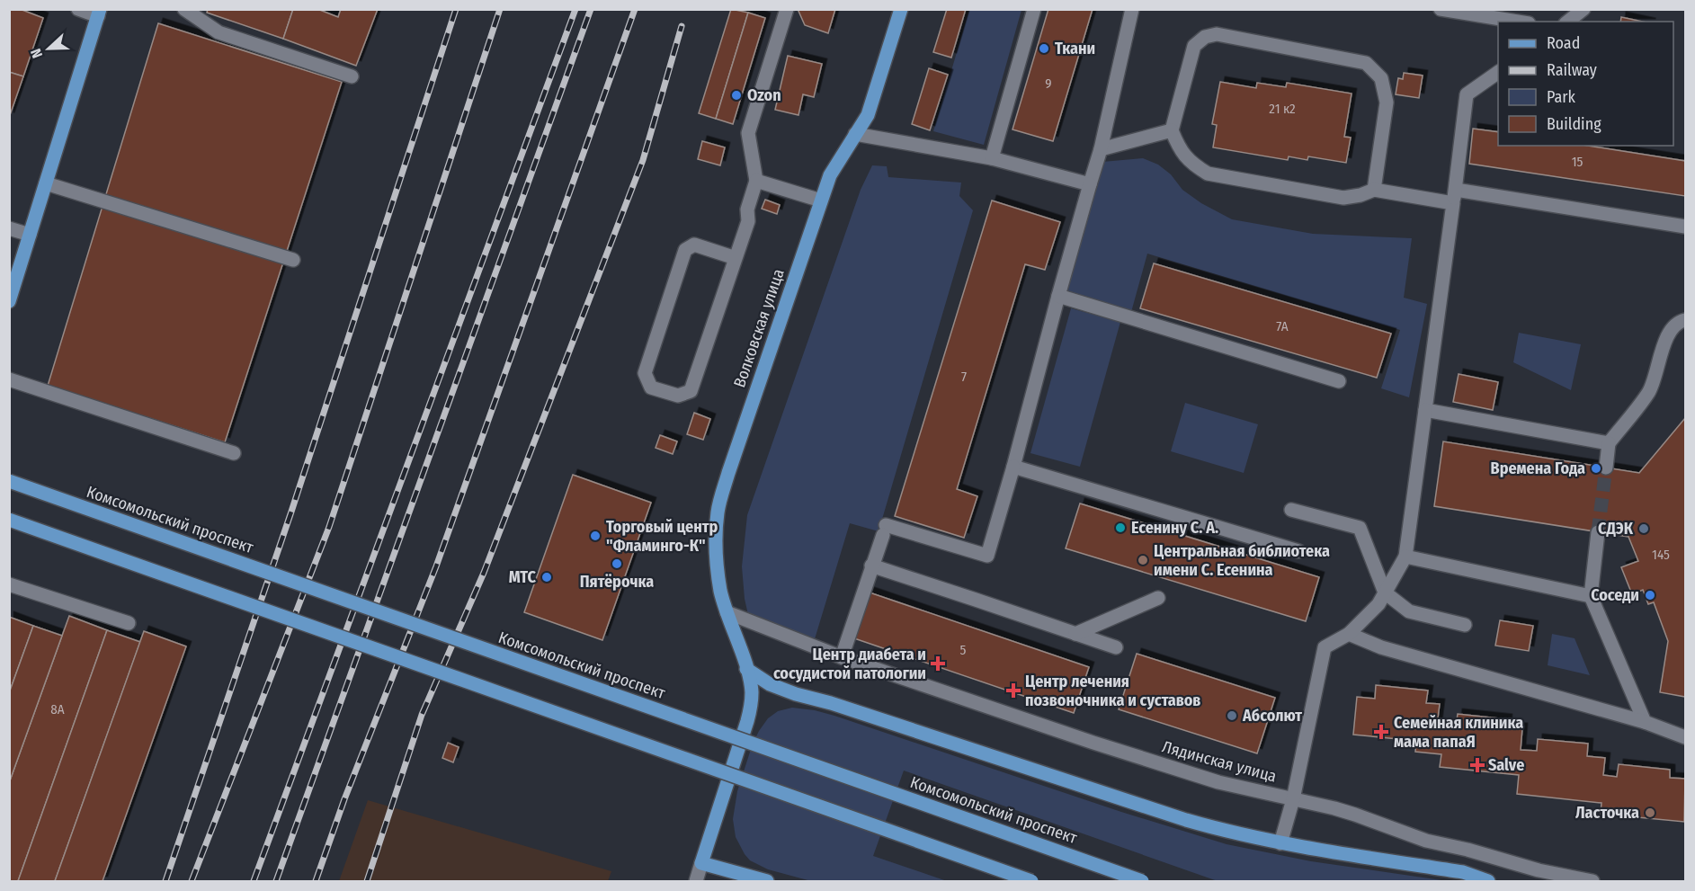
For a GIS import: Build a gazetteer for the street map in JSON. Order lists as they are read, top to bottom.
{
  "streets": {
    "main road": ["Волковская улица", "Комсомольский проспект"],
    "street": ["Лядинская улица"]
  },
  "crossings": [
    ["Волковская улица", "Лядинская улица"]
  ],
  "places": {
    "other": [
      "Ткани",
      "Ozon",
      "Времена Года",
      "Есенину С. А.",
      "СДЭК",
      "Торговый центр \"Фламинго-К\"",
      "Центральная библиотека имени С. Есенина",
      "Пятёрочка",
      "МТС",
      "Соседи",
      "Абсолют",
      "Ласточка"
    ],
    "health": [
      "Центр диабета и сосудистой патологии",
      "Центр лечения позвоночника и суставов",
      "Семейная клиника мама папаЯ",
      "Salve"
    ]
  },
  "house_numbers": [
    "9",
    "21 к2",
    "15",
    "7А",
    "7",
    "145",
    "5",
    "8А"
  ],
  "legend": [
    "Road",
    "Railway",
    "Park",
    "Building"
  ],
  "north": "left"
}
